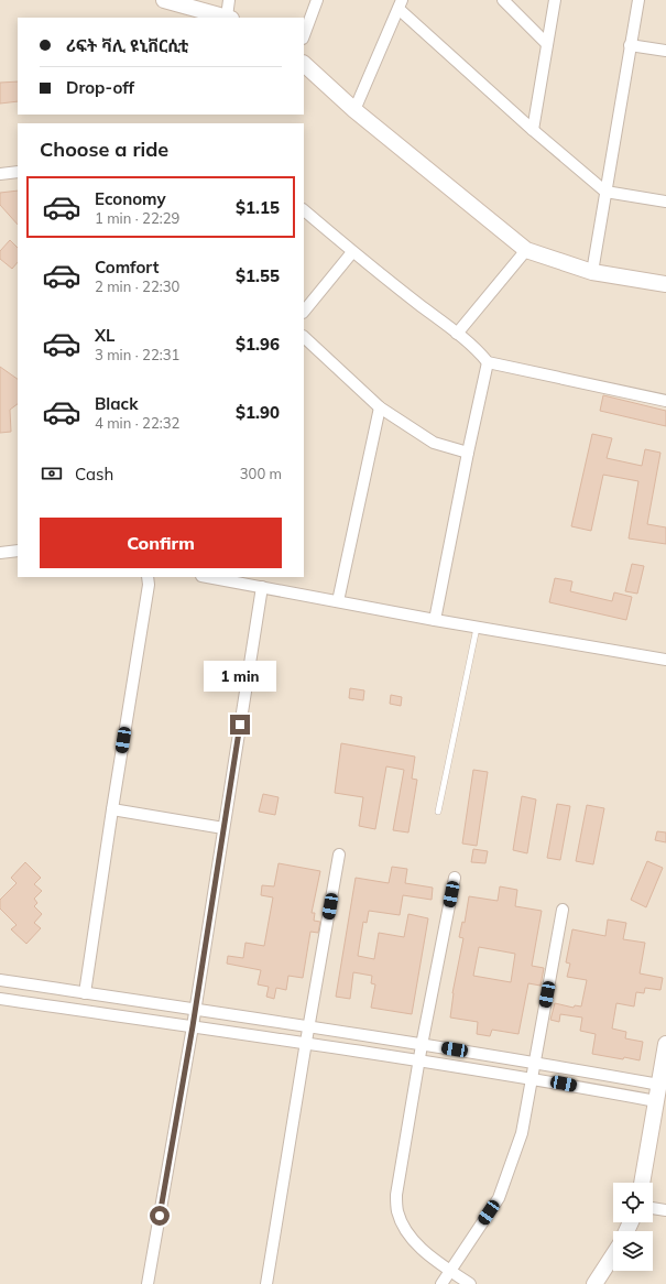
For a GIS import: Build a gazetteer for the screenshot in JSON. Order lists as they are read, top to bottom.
{
  "page": {
    "banner": ["ሪፍት ቫሊ ዩኒቨርሲቲ", "Drop-off"],
    "heading": "Choose a ride",
    "list": [
      {
        "name": "Economy",
        "note": "1 min · 22:29",
        "value": "$1.15"
      },
      {
        "name": "Comfort",
        "note": "2 min · 22:30",
        "value": "$1.55"
      },
      {
        "name": "XL",
        "note": "3 min · 22:31",
        "value": "$1.96"
      },
      {
        "name": "Black",
        "note": "4 min · 22:32",
        "value": "$1.90"
      }
    ],
    "pay": ["Cash", "300 m"],
    "buttons": "Confirm",
    "bubble": "1 min"
  }
}
